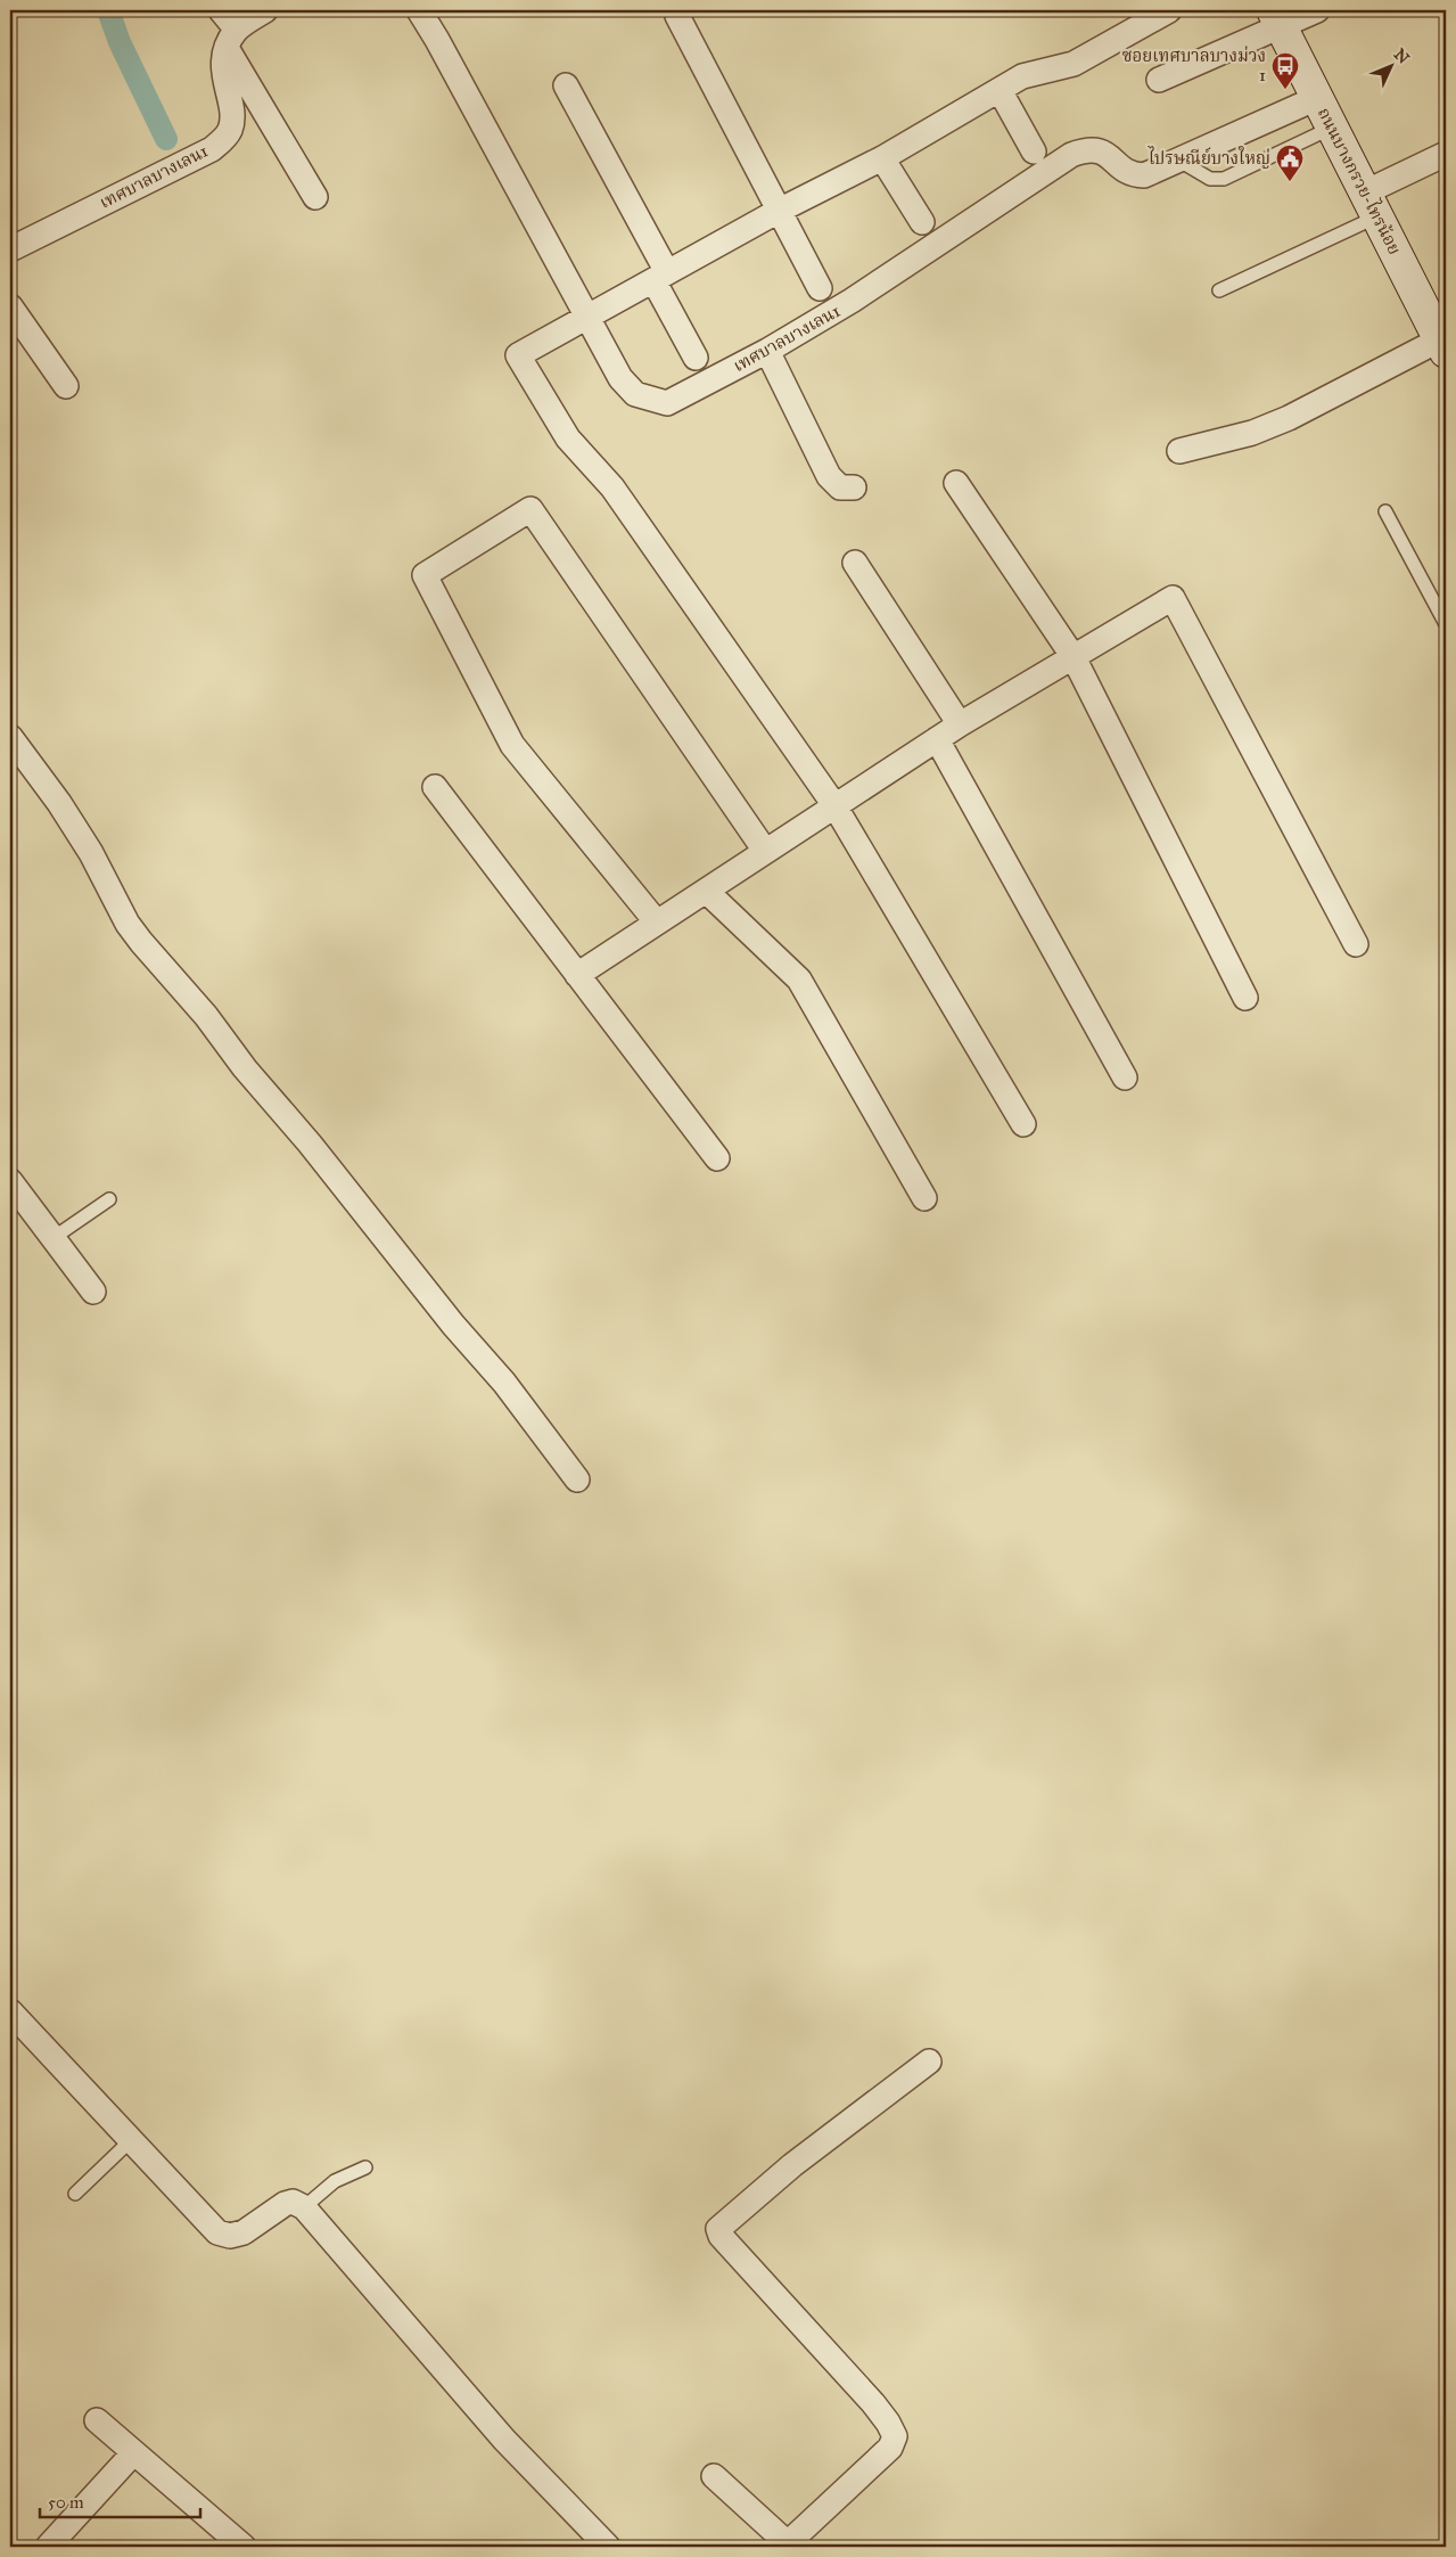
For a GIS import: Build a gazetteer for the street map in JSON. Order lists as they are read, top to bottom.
{
  "streets": {
    "street": ["เทศบาลบางเลน1", "ถนนบางกรวย-ไทรน้อย"]
  },
  "crossings": [
    ["เทศบาลบางเลน1", "ถนนบางกรวย-ไทรน้อย"]
  ],
  "places": {
    "bus stop": ["ซอยเทศบาลบางม่วง 1"],
    "public building": ["ไปรษณีย์บางใหญ่"]
  },
  "scale_bar": "50 m",
  "north": "top right"
}
